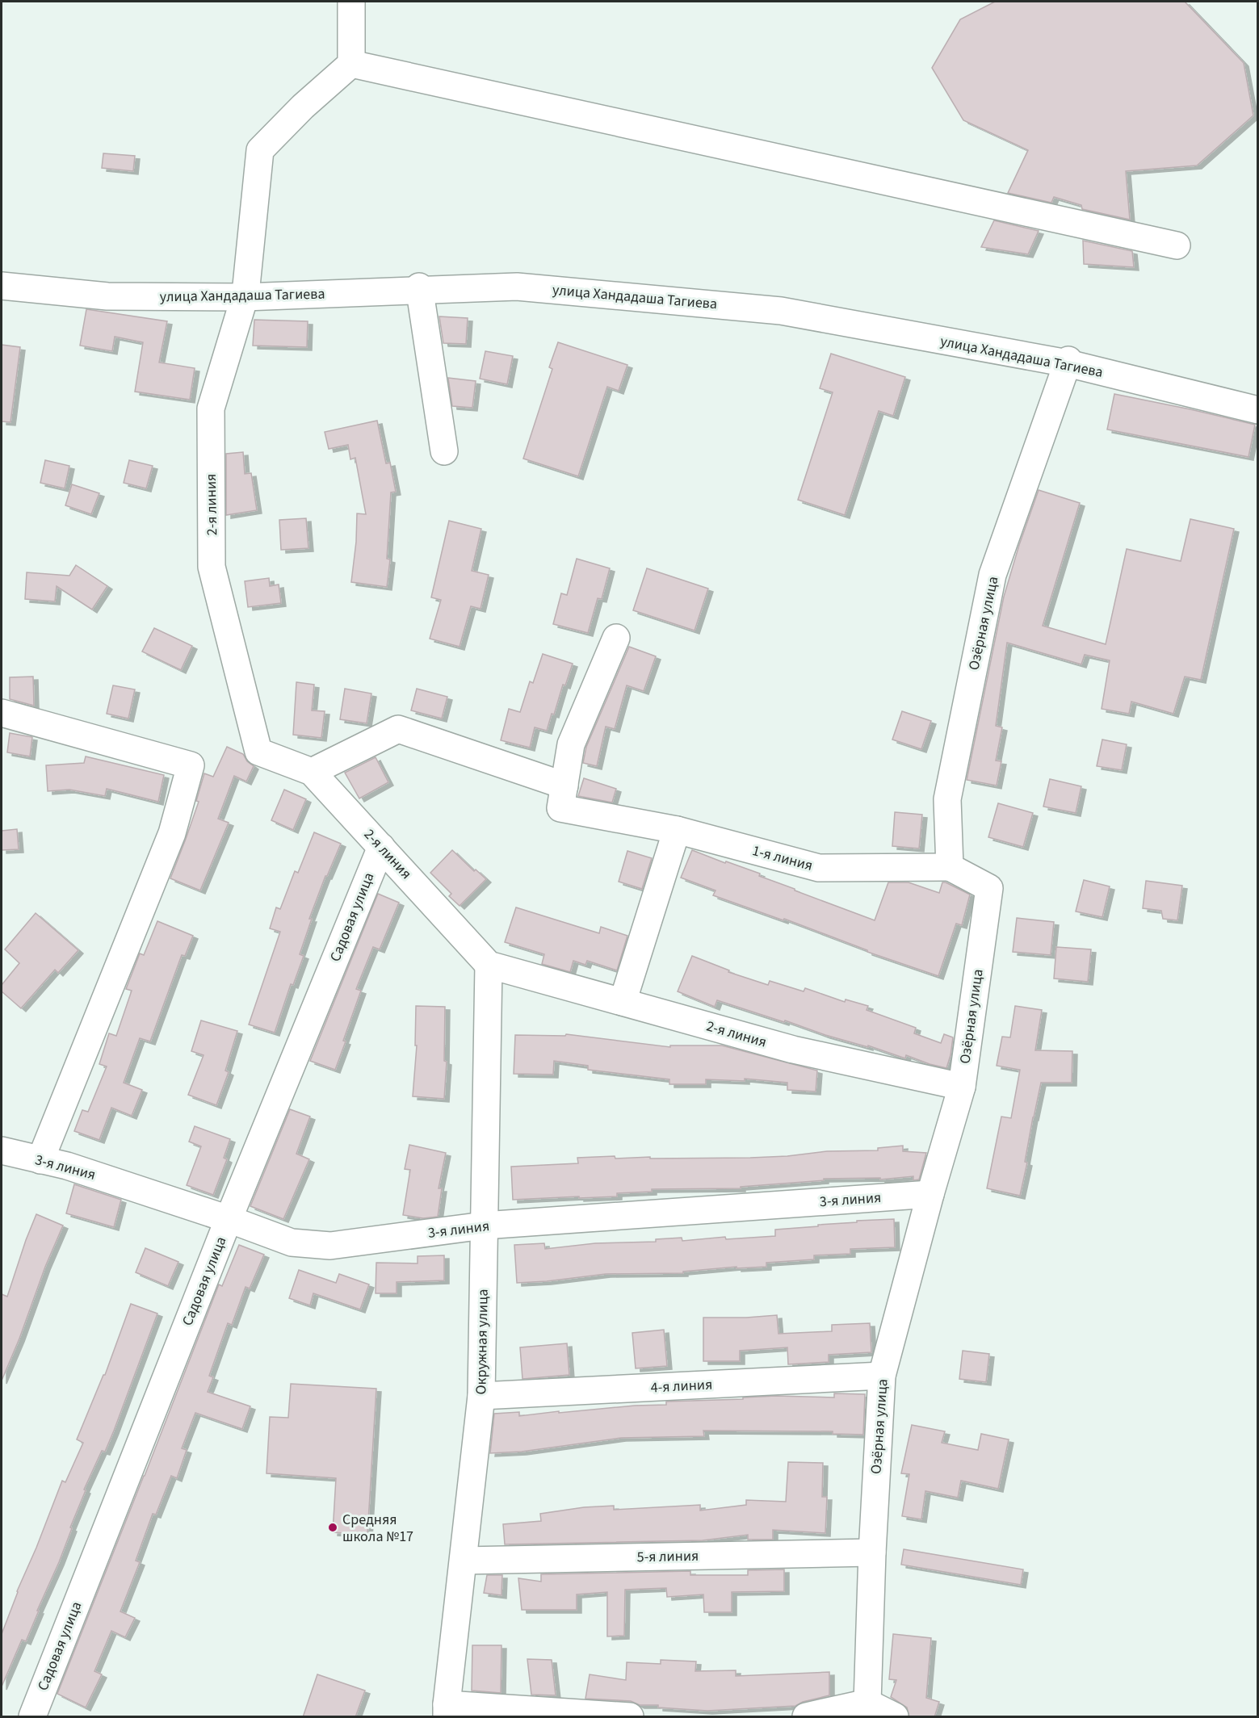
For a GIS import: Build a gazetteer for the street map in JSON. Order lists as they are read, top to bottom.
{
  "streets": {
    "street": [
      "улица Хандадаша Тагиева",
      "2-я линия",
      "Озёрная улица",
      "1-я линия",
      "Садовая улица",
      "3-я линия",
      "Окружная улица",
      "4-я линия",
      "5-я линия"
    ]
  },
  "crossings": [
    ["улица Хандадаша Тагиева", "2-я линия"],
    ["улица Хандадаша Тагиева", "Озёрная улица"],
    ["2-я линия", "Озёрная улица"],
    ["2-я линия", "Садовая улица"],
    ["2-я линия", "Окружная улица"],
    ["Озёрная улица", "1-я линия"],
    ["Озёрная улица", "3-я линия"],
    ["Озёрная улица", "4-я линия"],
    ["Озёрная улица", "5-я линия"],
    ["Садовая улица", "3-я линия"],
    ["3-я линия", "Окружная улица"],
    ["Окружная улица", "4-я линия"],
    ["Окружная улица", "5-я линия"]
  ],
  "places": ["Средняя школа №17"]
}
